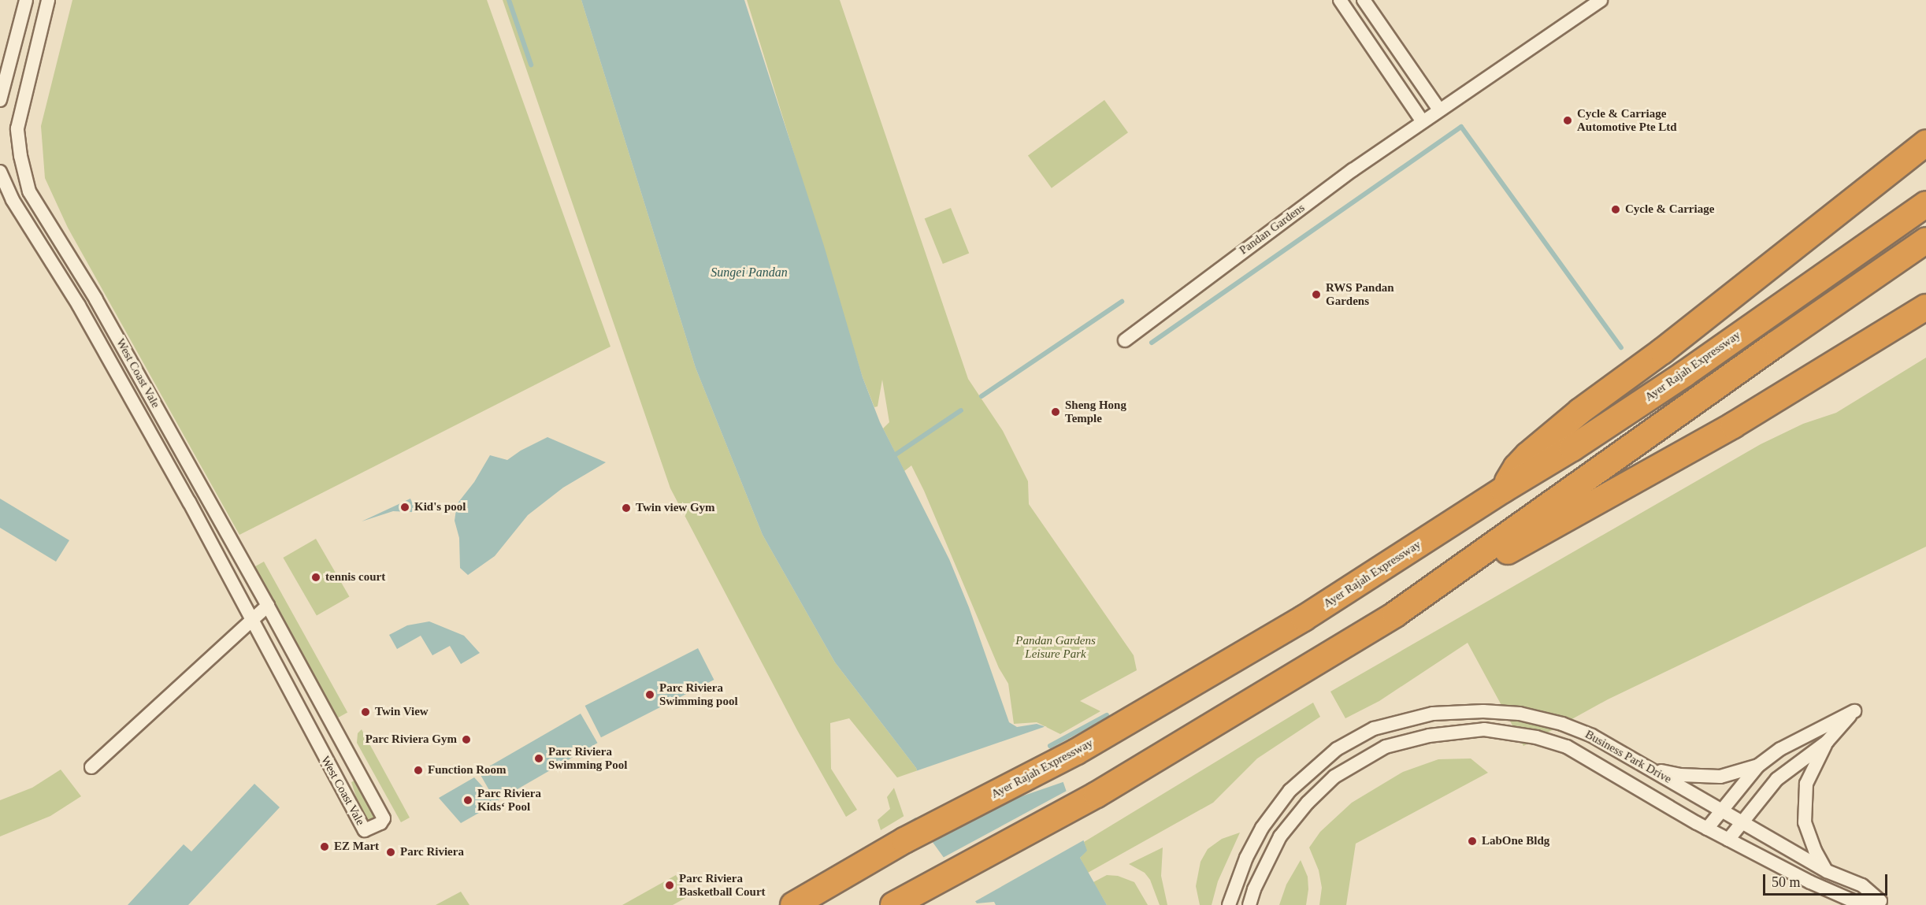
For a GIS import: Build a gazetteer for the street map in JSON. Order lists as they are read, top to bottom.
{
  "streets": {
    "highway": ["Ayer Rajah Expressway"],
    "street": ["Pandan Gardens", "West Coast Vale", "Business Park Drive"]
  },
  "water": ["Sungei Pandan"],
  "parks": ["Pandan Gardens Leisure Park"],
  "places": [
    "Cycle & Carriage Automotive Pte Ltd",
    "Cycle & Carriage",
    "RWS Pandan Gardens",
    "Sheng Hong Temple",
    "Kid's pool",
    "Twin view Gym",
    "tennis court",
    "Parc Riviera Swimming pool",
    "Twin View",
    "Parc Riviera Gym",
    "Parc Riviera Swimming Pool",
    "Function Room",
    "Parc Riviera Kids‘ Pool",
    "LabOne Bldg",
    "EZ Mart",
    "Parc Riviera",
    "Parc Riviera Basketball Court"
  ],
  "scale_bar": "50 m"
}
